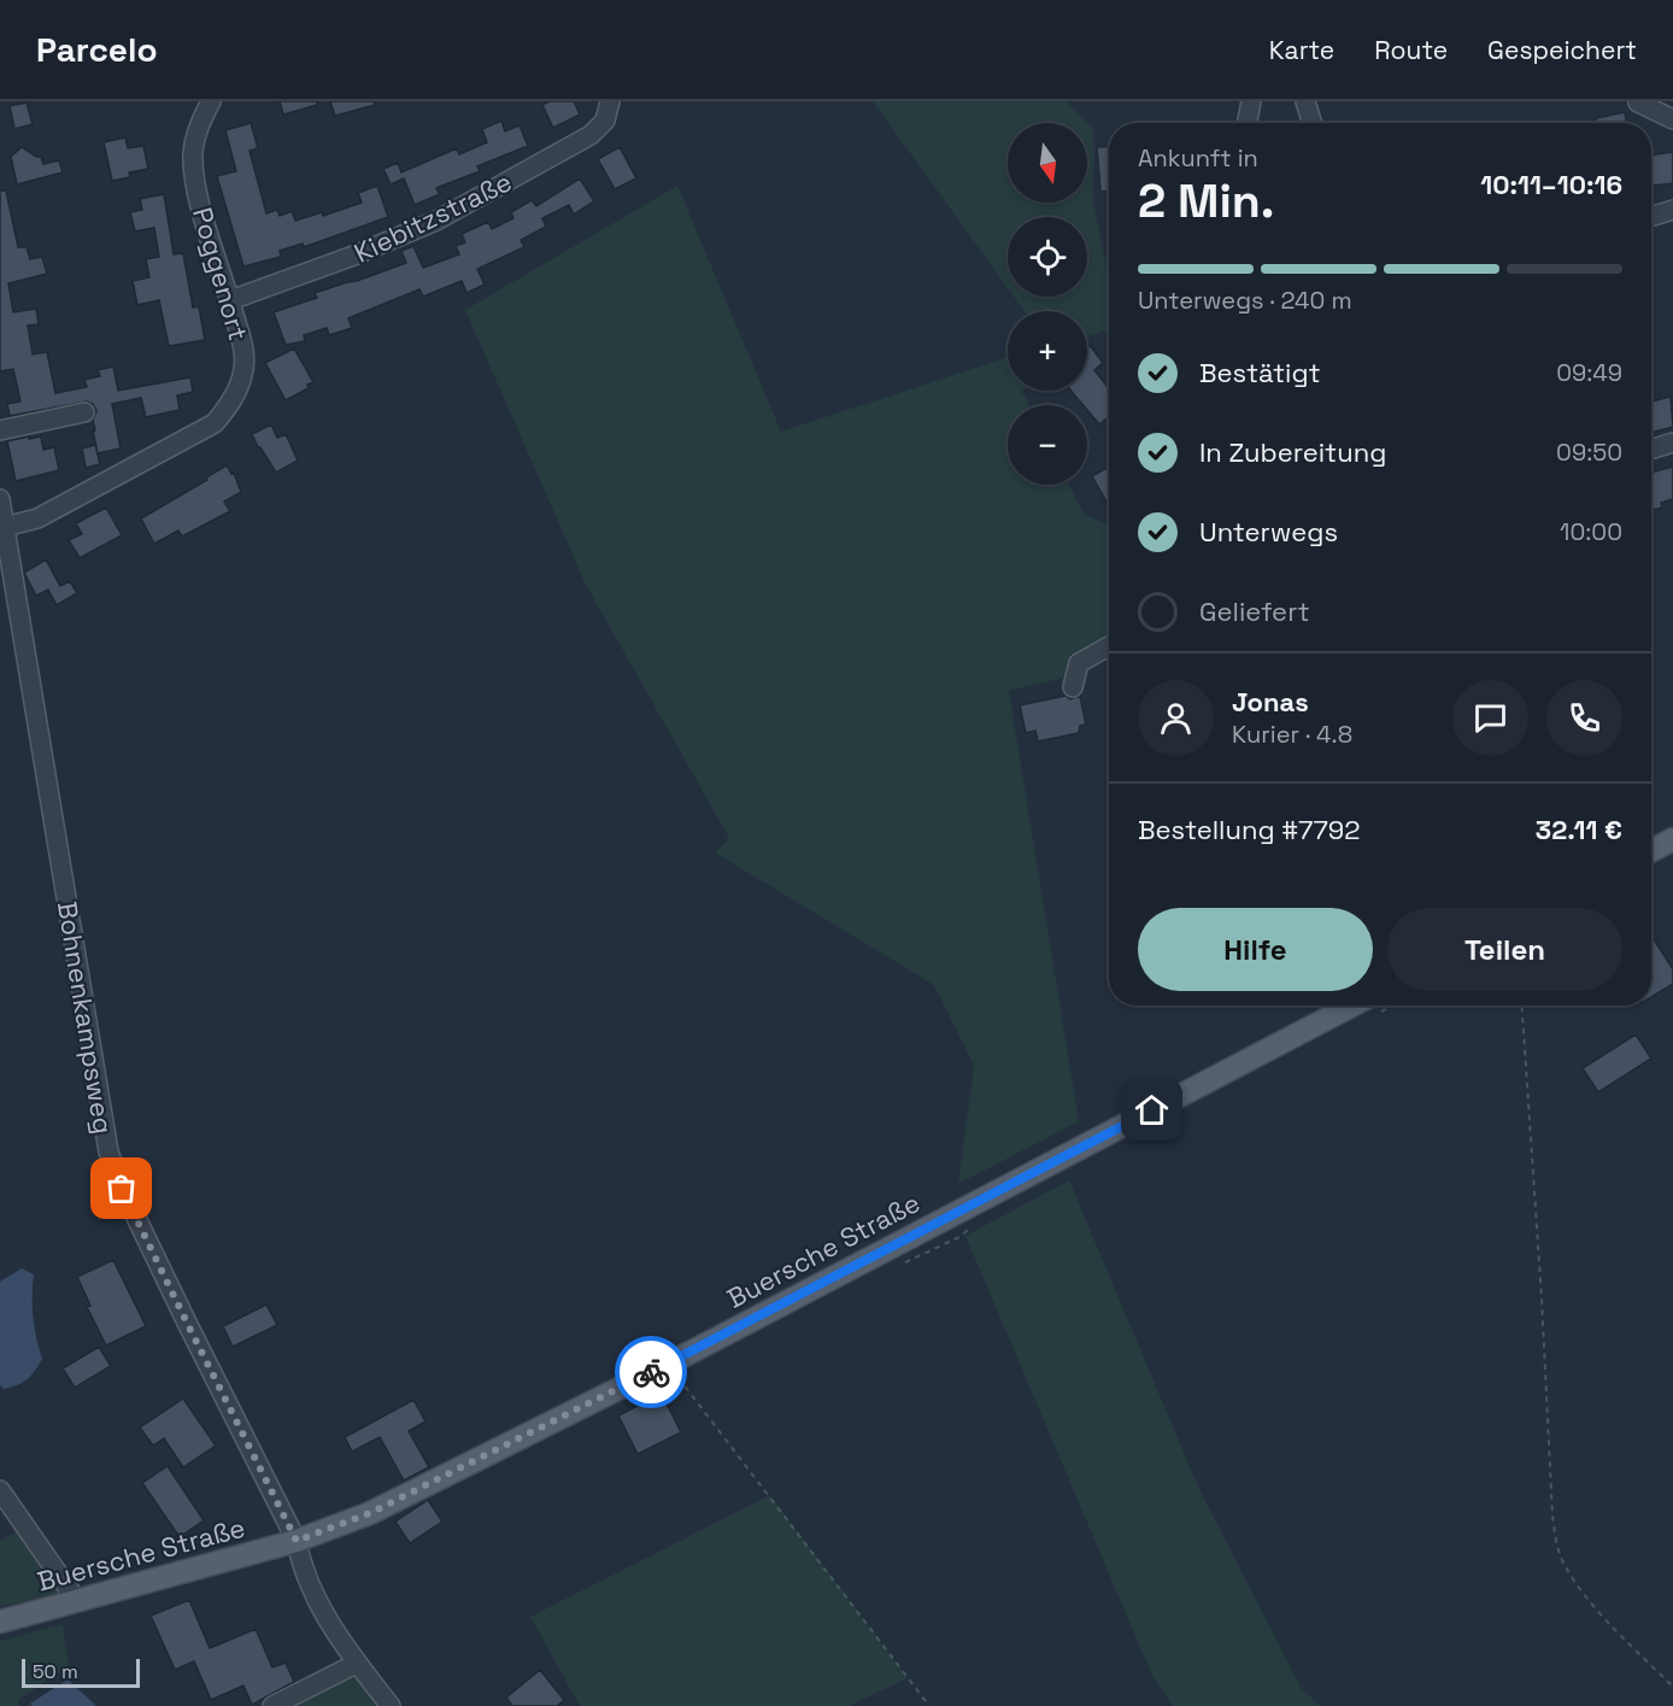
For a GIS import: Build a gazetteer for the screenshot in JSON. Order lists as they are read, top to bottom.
{
  "streets": {
    "main road": ["Buersche Straße"],
    "street": ["Kiebitzstraße", "Poggenort", "Bohnenkampsweg"]
  },
  "crossings": [
    ["Kiebitzstraße", "Poggenort"],
    ["Poggenort", "Bohnenkampsweg"],
    ["Bohnenkampsweg", "Buersche Straße"]
  ],
  "scale_bar": "50 m",
  "north": "bottom",
  "page": {
    "header": "Parcelo",
    "nav": ["Karte", "Route", "Gespeichert"],
    "map_buttons": ["+", "−"],
    "heading": ["2 Min.", "Ankunft in", "10:11–10:16"],
    "panel": [
      "Jonas",
      "Kurier · 4.8",
      "Bestellung #7792",
      "32.11 €"
    ],
    "bar": "Unterwegs · 240 m",
    "list": [
      ["Bestätigt", "09:49"],
      ["In Zubereitung", "09:50"],
      ["Unterwegs", "10:00"],
      "Geliefert"
    ],
    "buttons": ["Hilfe", "Teilen"],
    "scale": "50 m"
  }
}
